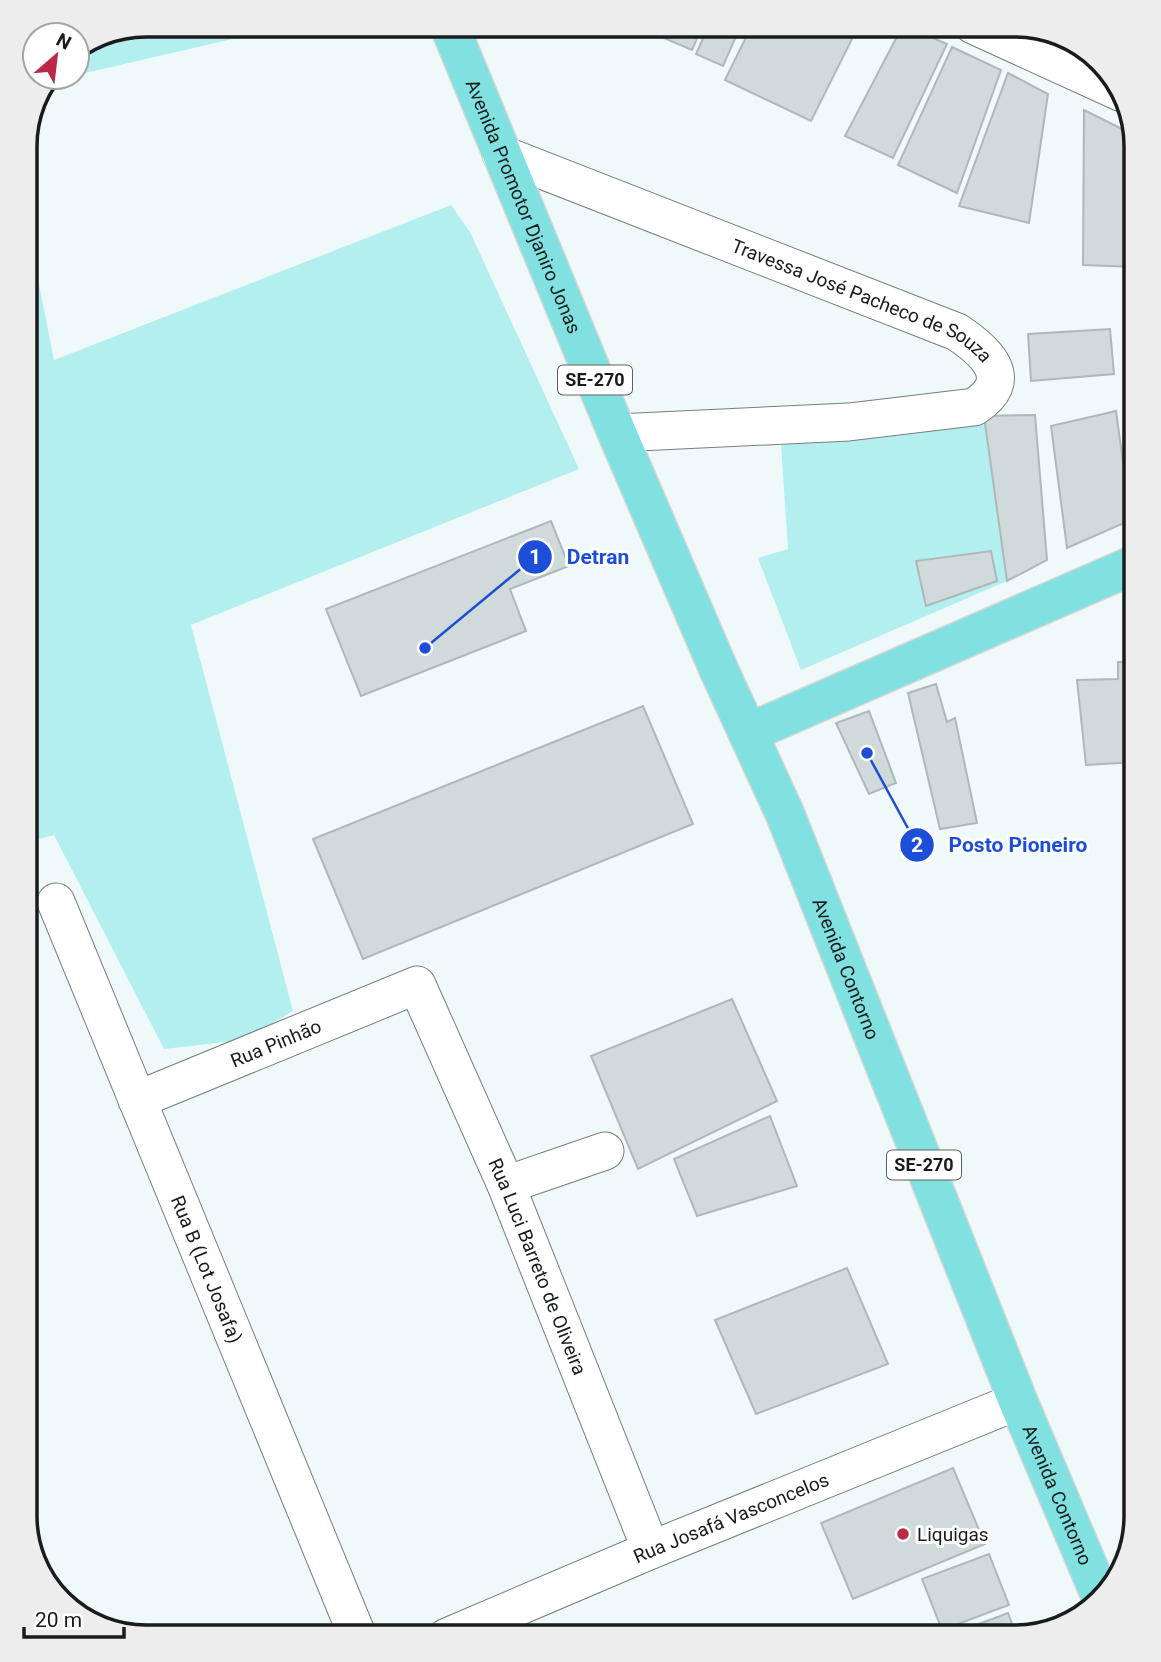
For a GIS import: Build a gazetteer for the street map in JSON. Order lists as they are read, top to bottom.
{
  "streets": {
    "main road": ["Avenida Promotor Djaniro Jonas", "SE-270", "Avenida Contorno"],
    "street": [
      "Travessa José Pacheco de Souza",
      "Rua Pinhão",
      "Rua Luci Barreto de Oliveira",
      "Rua B (Lot Josafa)",
      "Rua Josafá Vasconcelos"
    ]
  },
  "crossings": [
    ["Avenida Promotor Djaniro Jonas", "Travessa José Pacheco de Souza"],
    ["Avenida Promotor Djaniro Jonas", "Avenida Contorno"],
    ["Avenida Contorno", "Rua Josafá Vasconcelos"],
    ["Rua Pinhão", "Rua Luci Barreto de Oliveira"],
    ["Rua Pinhão", "Rua B (Lot Josafa)"],
    ["Rua Luci Barreto de Oliveira", "Rua Josafá Vasconcelos"]
  ],
  "places": ["Detran", "Posto Pioneiro", "Liquigas"],
  "scale_bar": "20 m",
  "north": "top right"
}
